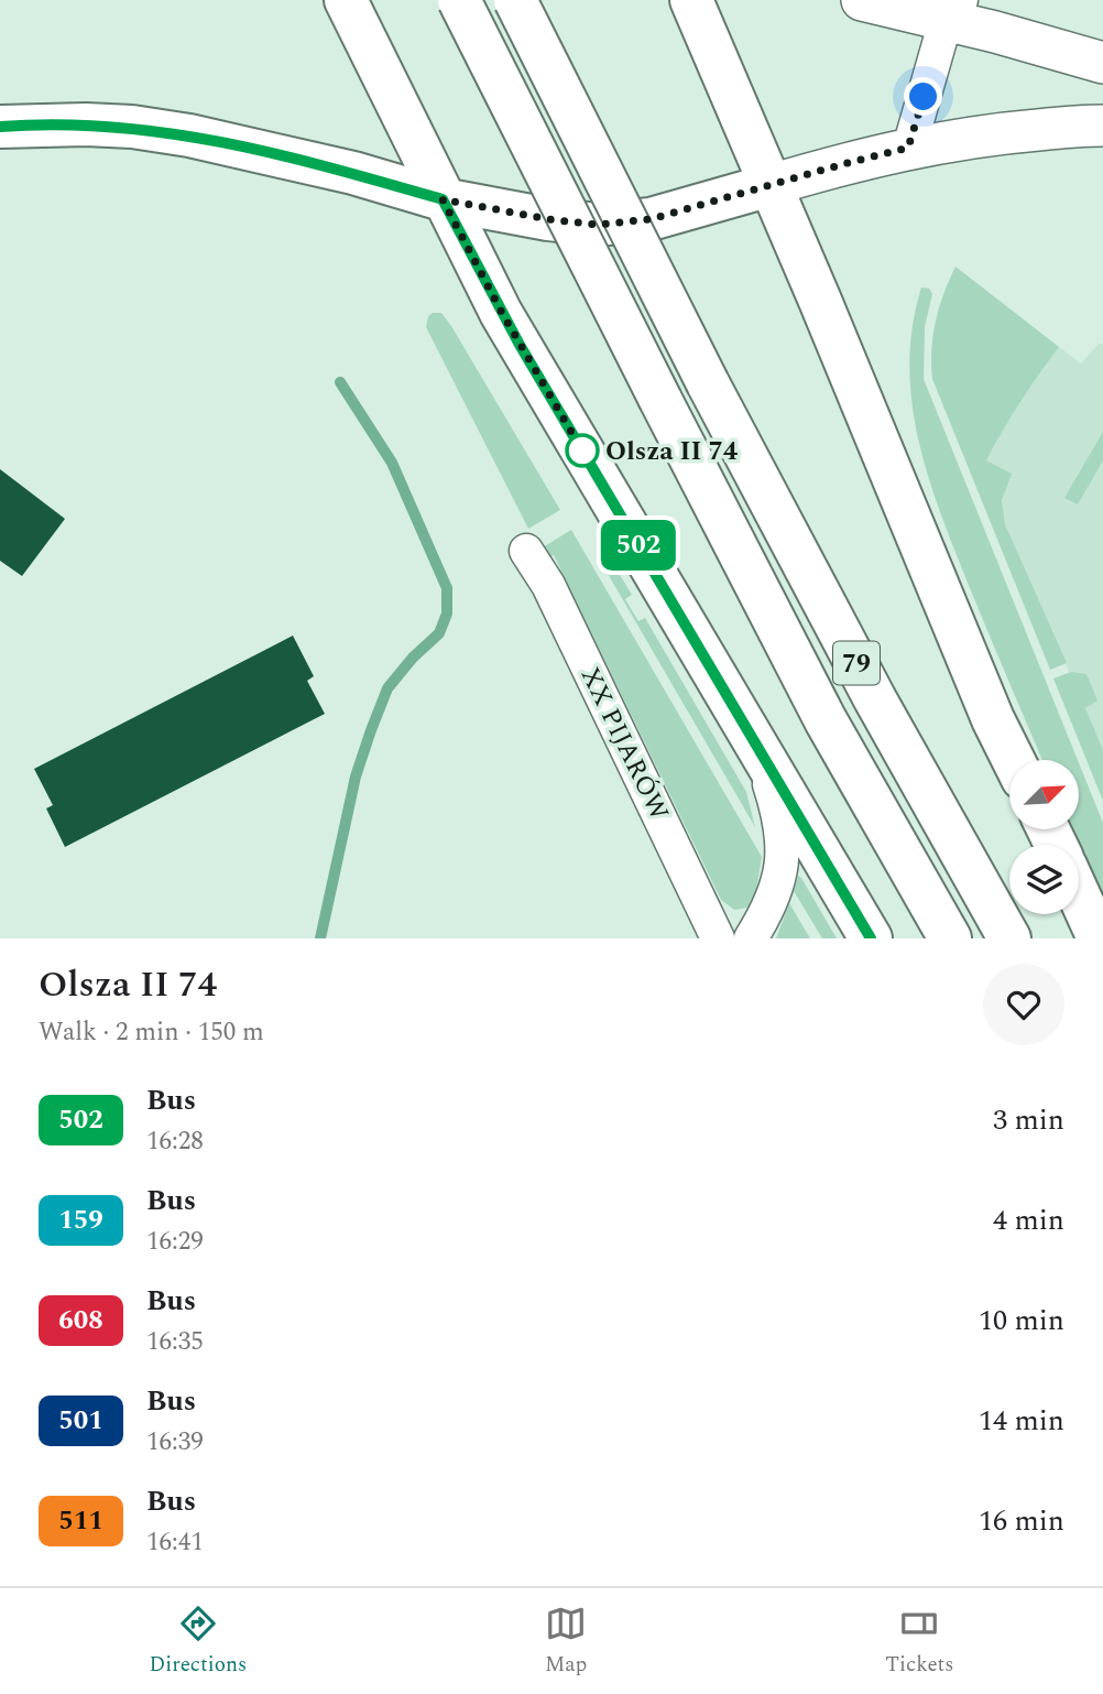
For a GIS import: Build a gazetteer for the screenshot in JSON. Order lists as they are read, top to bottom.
{
  "streets": {
    "main road": ["79"],
    "street": ["XX PIJARÓW"]
  },
  "places": ["Olsza II 74"],
  "lines": ["bus line 502"],
  "north": "top right",
  "page": {
    "on_map": "502",
    "heading": ["Olsza II 74", "Walk · 2 min · 150 m"],
    "list": [
      {
        "mark": "502",
        "name": "Bus",
        "note": "16:28",
        "value": "3 min"
      },
      {
        "mark": "159",
        "name": "Bus",
        "note": "16:29",
        "value": "4 min"
      },
      {
        "mark": "608",
        "name": "Bus",
        "note": "16:35",
        "value": "10 min"
      },
      {
        "mark": "501",
        "name": "Bus",
        "note": "16:39",
        "value": "14 min"
      },
      {
        "mark": "511",
        "name": "Bus",
        "note": "16:41",
        "value": "16 min"
      }
    ],
    "tabs": ["Directions", "Map", "Tickets"]
  }
}
